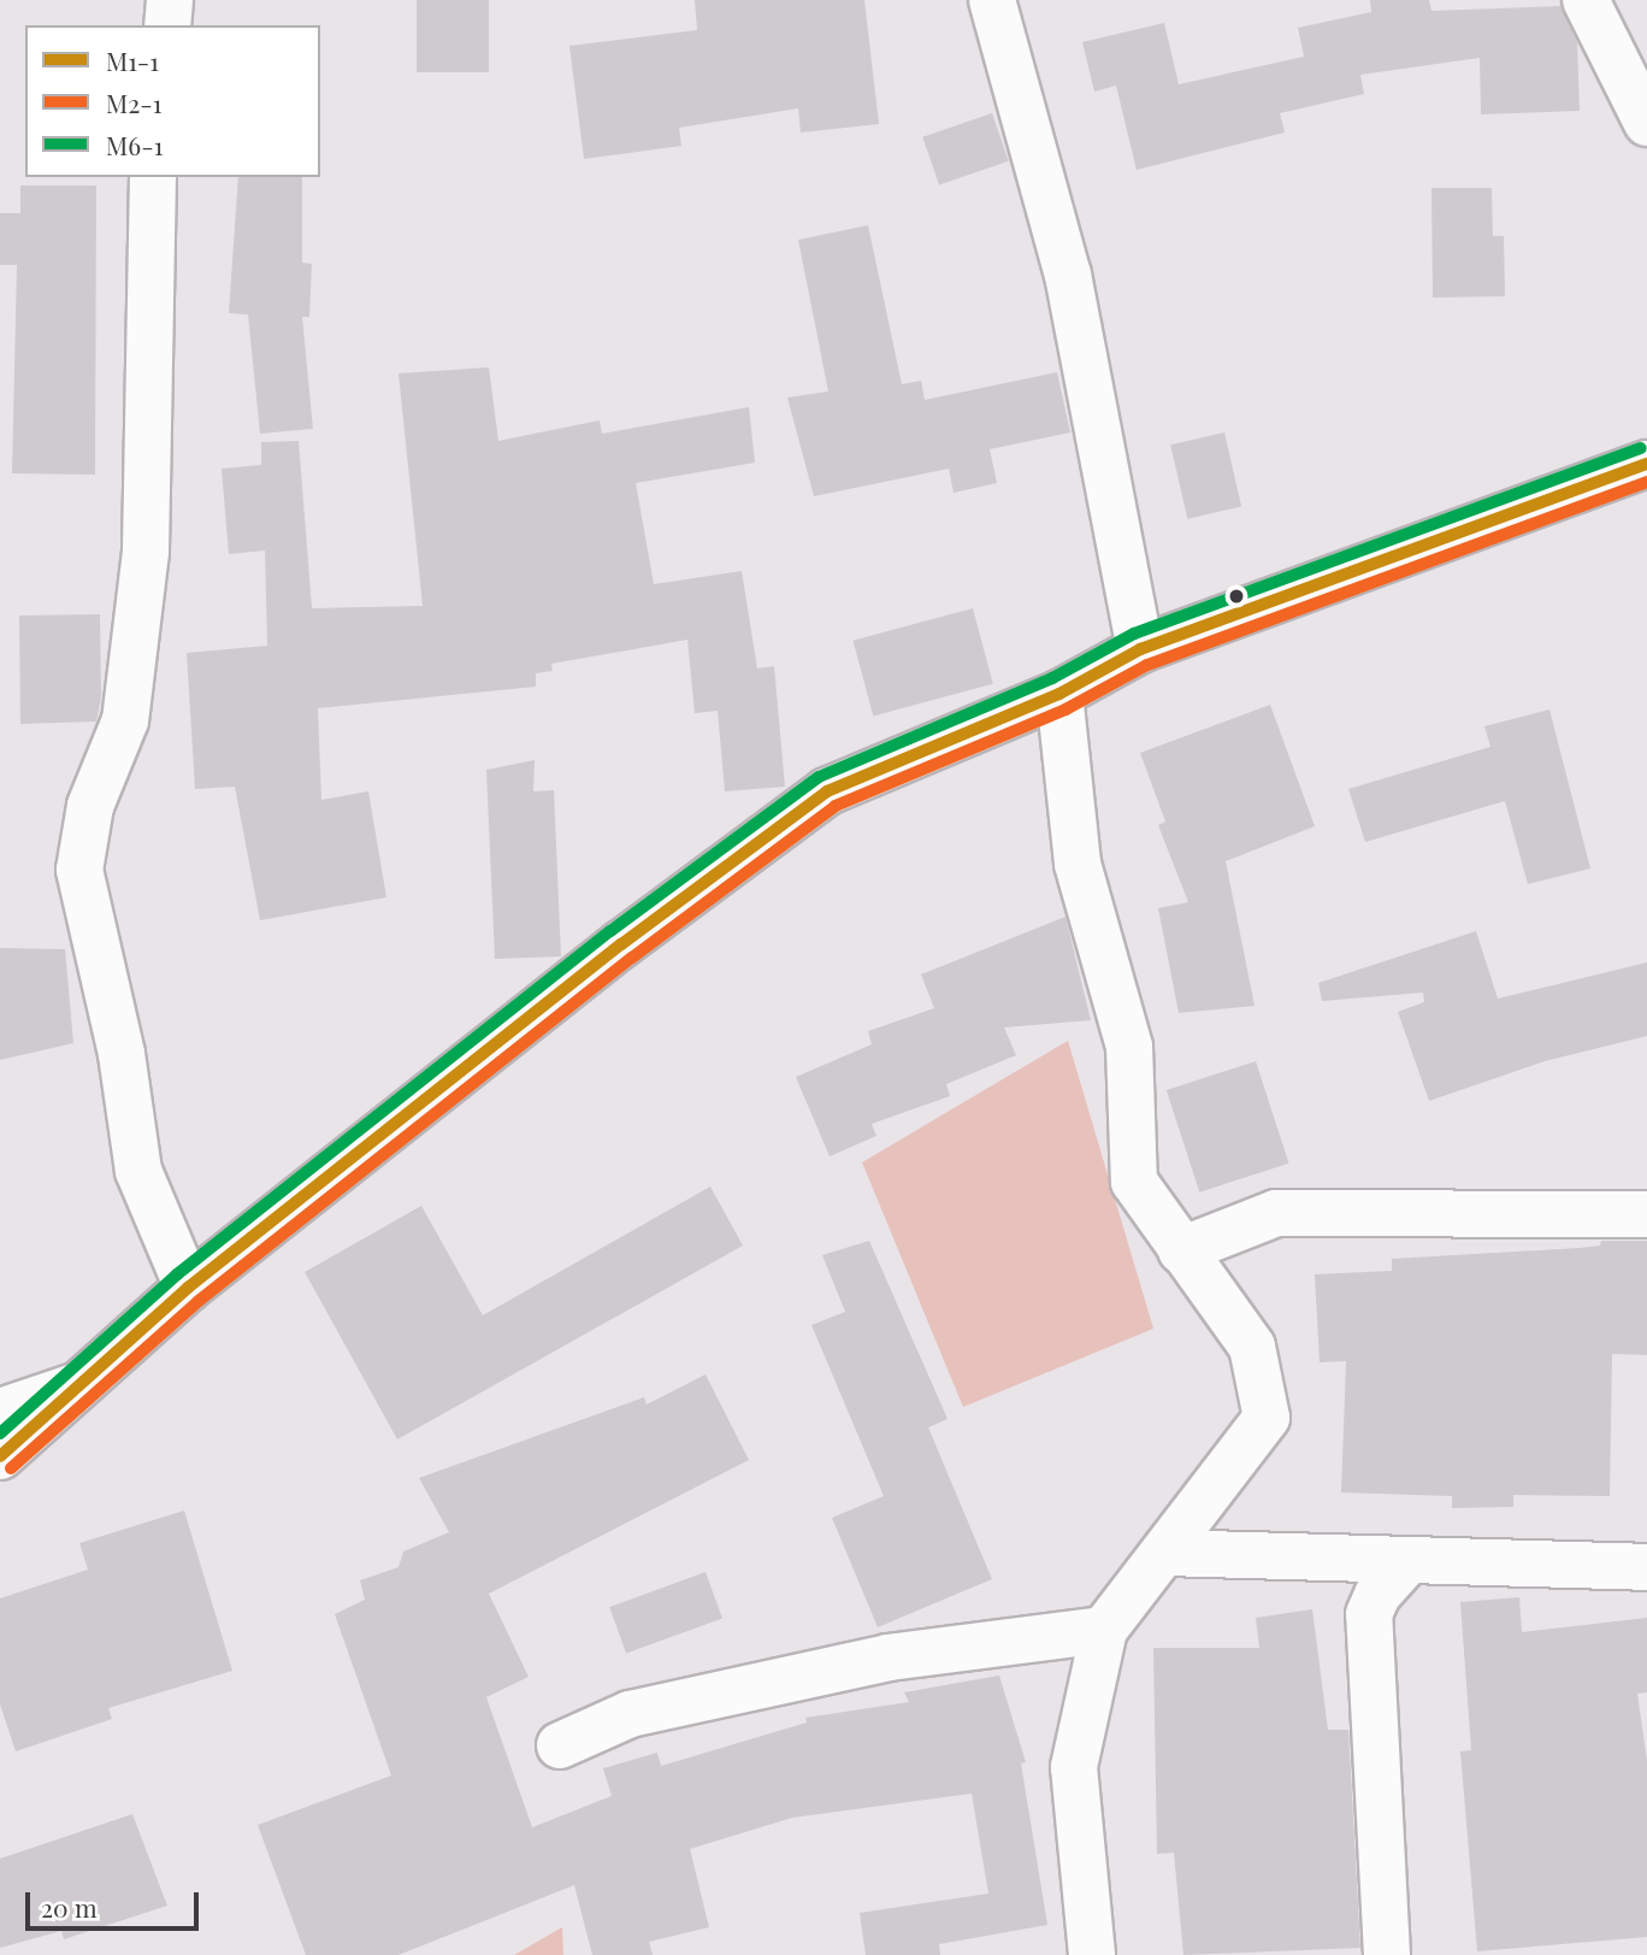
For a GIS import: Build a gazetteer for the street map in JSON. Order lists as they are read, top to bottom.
{
  "lines": ["transit line M6-1", "transit line M1-1", "transit line M2-1"],
  "legend": ["M1-1", "M2-1", "M6-1"],
  "scale_bar": "20 m"
}
